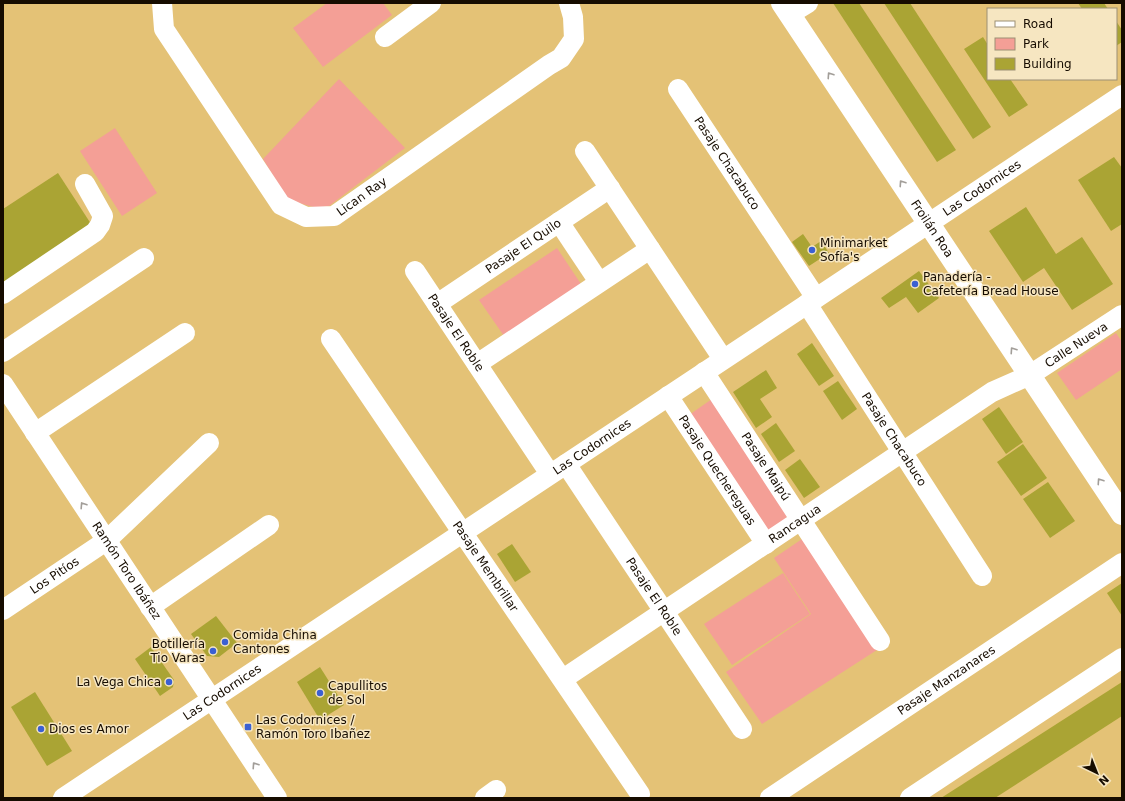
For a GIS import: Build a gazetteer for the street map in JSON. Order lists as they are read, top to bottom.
{
  "streets": {
    "main road": ["Froilán Roa"],
    "street": [
      "Pasaje Chacabuco",
      "Las Codornices",
      "Lican Ray",
      "Pasaje El Quilo",
      "Pasaje El Roble",
      "Calle Nueva",
      "Pasaje Maipú",
      "Pasaje Quechereguas",
      "Rancagua",
      "Pasaje Membrillar",
      "Ramón Toro Ibáñez",
      "Los Pitíos",
      "Pasaje Manzanares"
    ]
  },
  "crossings": [
    ["Pasaje Chacabuco", "Las Codornices"],
    ["Pasaje Chacabuco", "Rancagua"],
    ["Las Codornices", "Froilán Roa"],
    ["Las Codornices", "Pasaje El Roble"],
    ["Las Codornices", "Pasaje Maipú"],
    ["Las Codornices", "Pasaje Quechereguas"],
    ["Las Codornices", "Pasaje Membrillar"],
    ["Las Codornices", "Ramón Toro Ibáñez"],
    ["Froilán Roa", "Calle Nueva"],
    ["Froilán Roa", "Rancagua"],
    ["Pasaje El Quilo", "Pasaje El Roble"],
    ["Pasaje El Roble", "Rancagua"],
    ["Calle Nueva", "Rancagua"],
    ["Pasaje Maipú", "Rancagua"],
    ["Pasaje Quechereguas", "Rancagua"],
    ["Rancagua", "Pasaje Membrillar"],
    ["Ramón Toro Ibáñez", "Los Pitíos"]
  ],
  "one_way": ["Froilán Roa", "Ramón Toro Ibáñez"],
  "places": {
    "other": [
      "Minimarket Sofía's",
      "Panadería - Cafetería Bread House",
      "Comida China Cantones",
      "Botillería Tio Varas",
      "La Vega Chica",
      "Capullitos de Sol",
      "Dios es Amor"
    ],
    "transit": ["Las Codornices / Ramón Toro Ibañez"]
  },
  "legend": ["Road", "Park", "Building"],
  "north": "bottom right"
}
